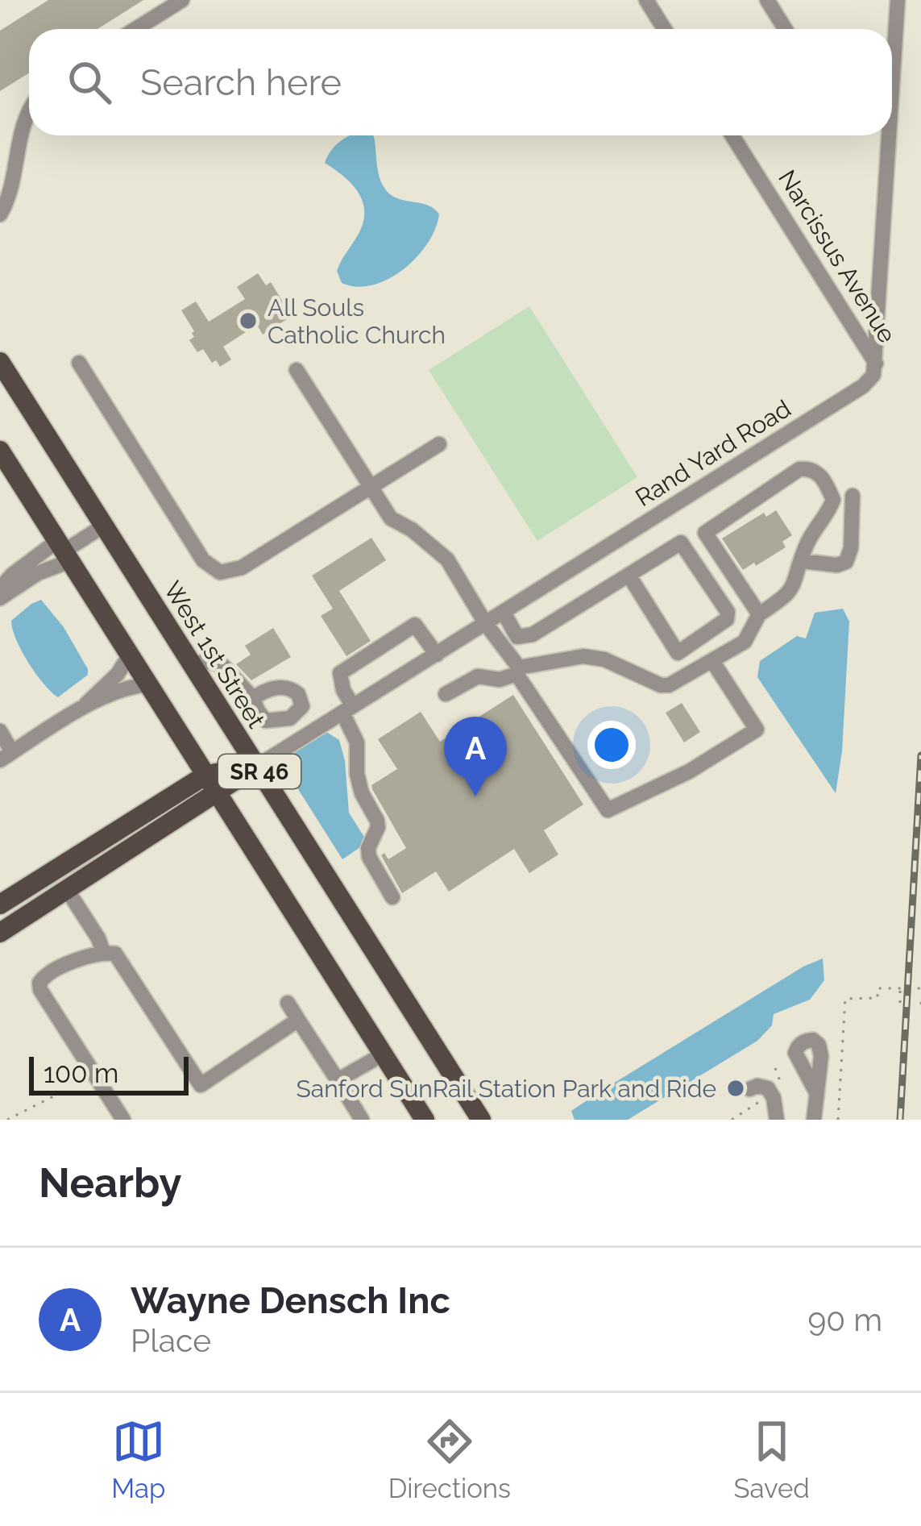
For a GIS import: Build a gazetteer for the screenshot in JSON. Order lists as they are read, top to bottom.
{
  "streets": {
    "main road": ["West 1st Street", "SR 46"],
    "street": ["Narcissus Avenue", "Rand Yard Road"]
  },
  "crossings": [
    ["Narcissus Avenue", "Rand Yard Road"],
    ["Rand Yard Road", "West 1st Street"]
  ],
  "places": ["All Souls Catholic Church", "Sanford SunRail Station Park and Ride"],
  "scale_bar": "100 m",
  "page": {
    "search": "Search here",
    "pins": "A",
    "scale": "100 m",
    "heading": "Nearby",
    "list": [
      {
        "mark": "A",
        "name": "Wayne Densch Inc",
        "note": "Place",
        "value": "90 m"
      }
    ],
    "nav": ["Map", "Directions", "Saved"]
  }
}
